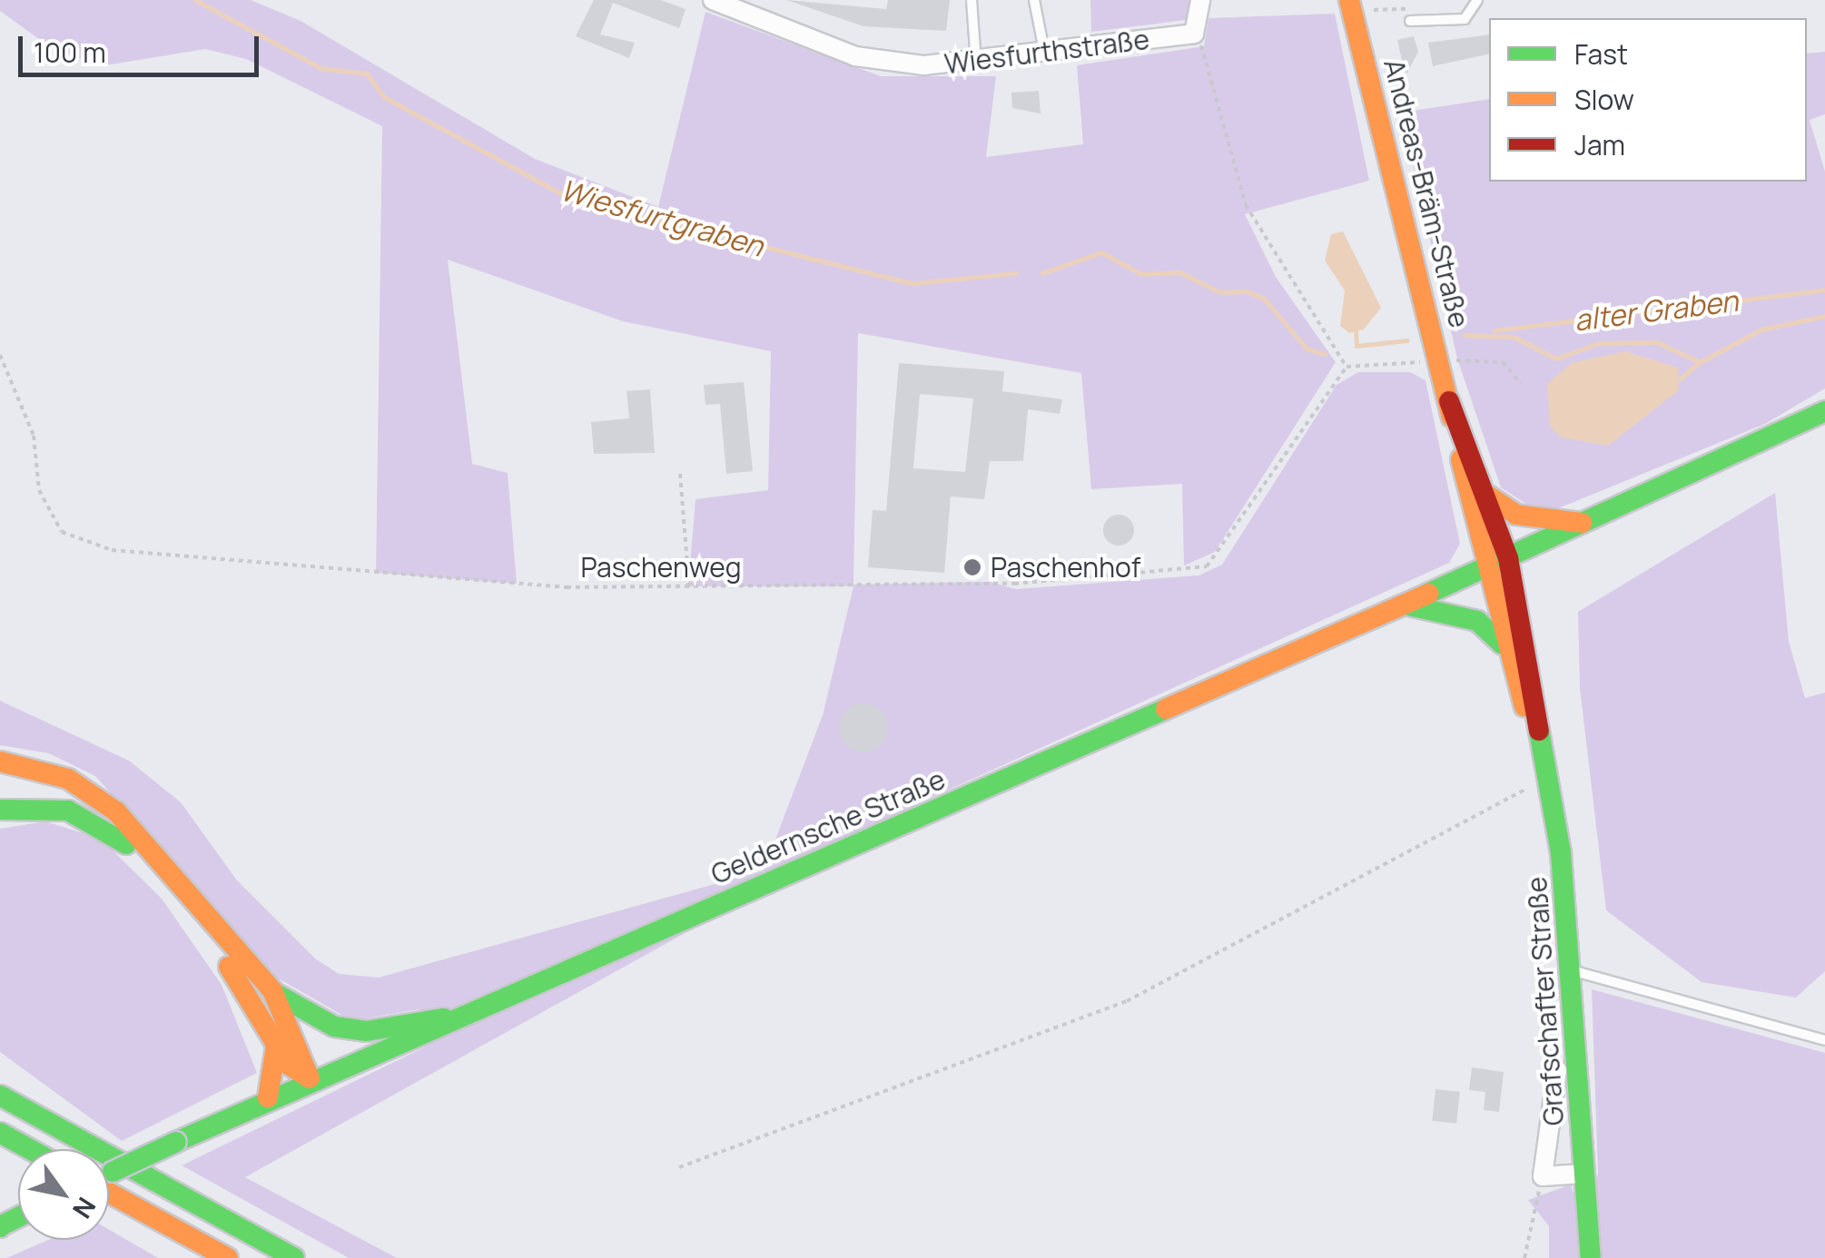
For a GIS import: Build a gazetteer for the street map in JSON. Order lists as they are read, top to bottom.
{
  "streets": {
    "main road": ["Andreas-Bräm-Straße", "Geldernsche Straße", "Grafschafter Straße"],
    "street": ["Wiesfurthstraße"],
    "path": ["Paschenweg"]
  },
  "crossings": [
    ["Andreas-Bräm-Straße", "Geldernsche Straße"],
    ["Andreas-Bräm-Straße", "Grafschafter Straße"],
    ["Geldernsche Straße", "Grafschafter Straße"]
  ],
  "water": ["Wiesfurtgraben", "alter Graben"],
  "places": ["Paschenhof"],
  "legend": ["Fast", "Slow", "Jam"],
  "scale_bar": "100 m",
  "north": "bottom right"
}
